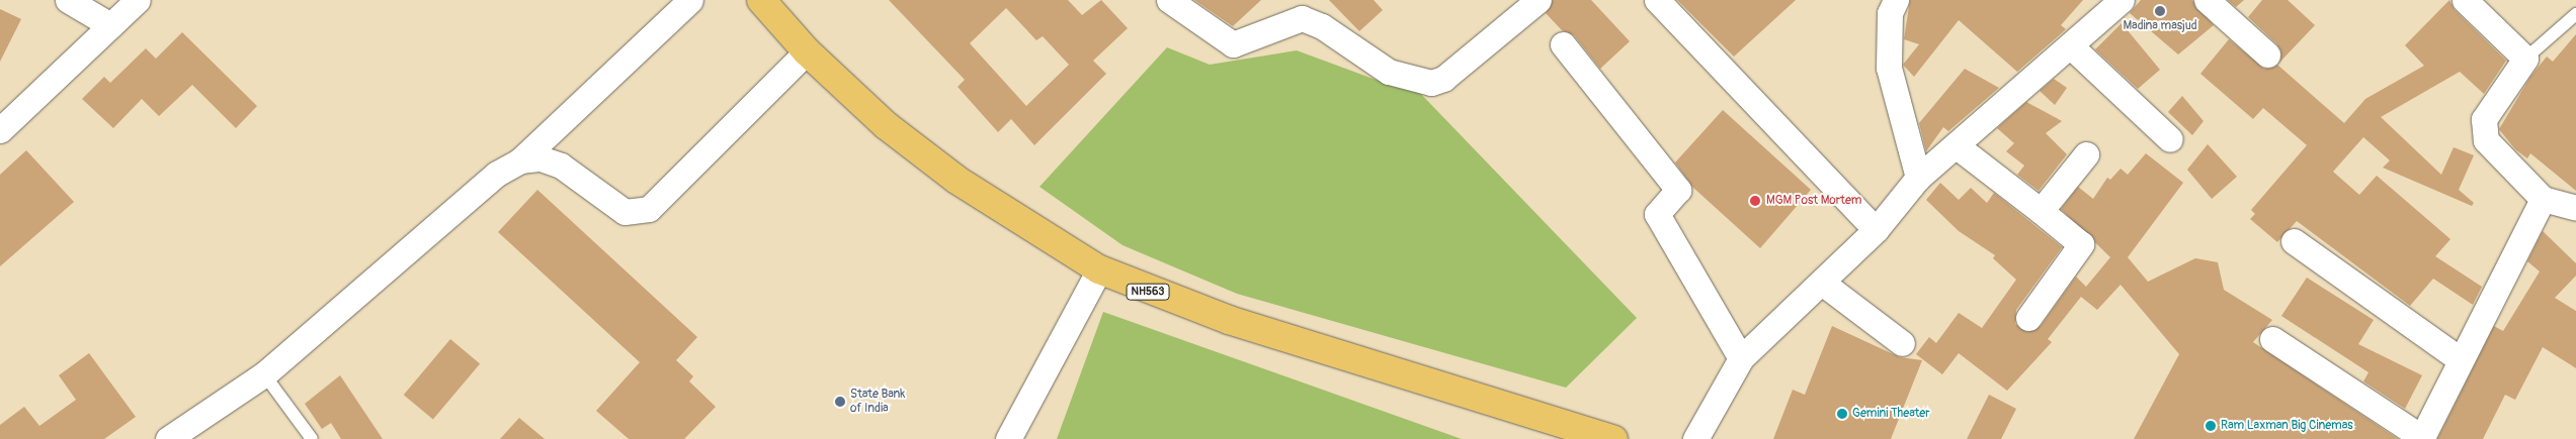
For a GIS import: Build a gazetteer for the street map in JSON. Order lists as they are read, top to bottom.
{
  "streets": {
    "highway": ["NH563"]
  },
  "places": [
    "Madina masjud",
    "MGM Post Mortem",
    "State Bank of India",
    "Gemini Theater",
    "Ram Laxman Big Cinemas"
  ]
}
